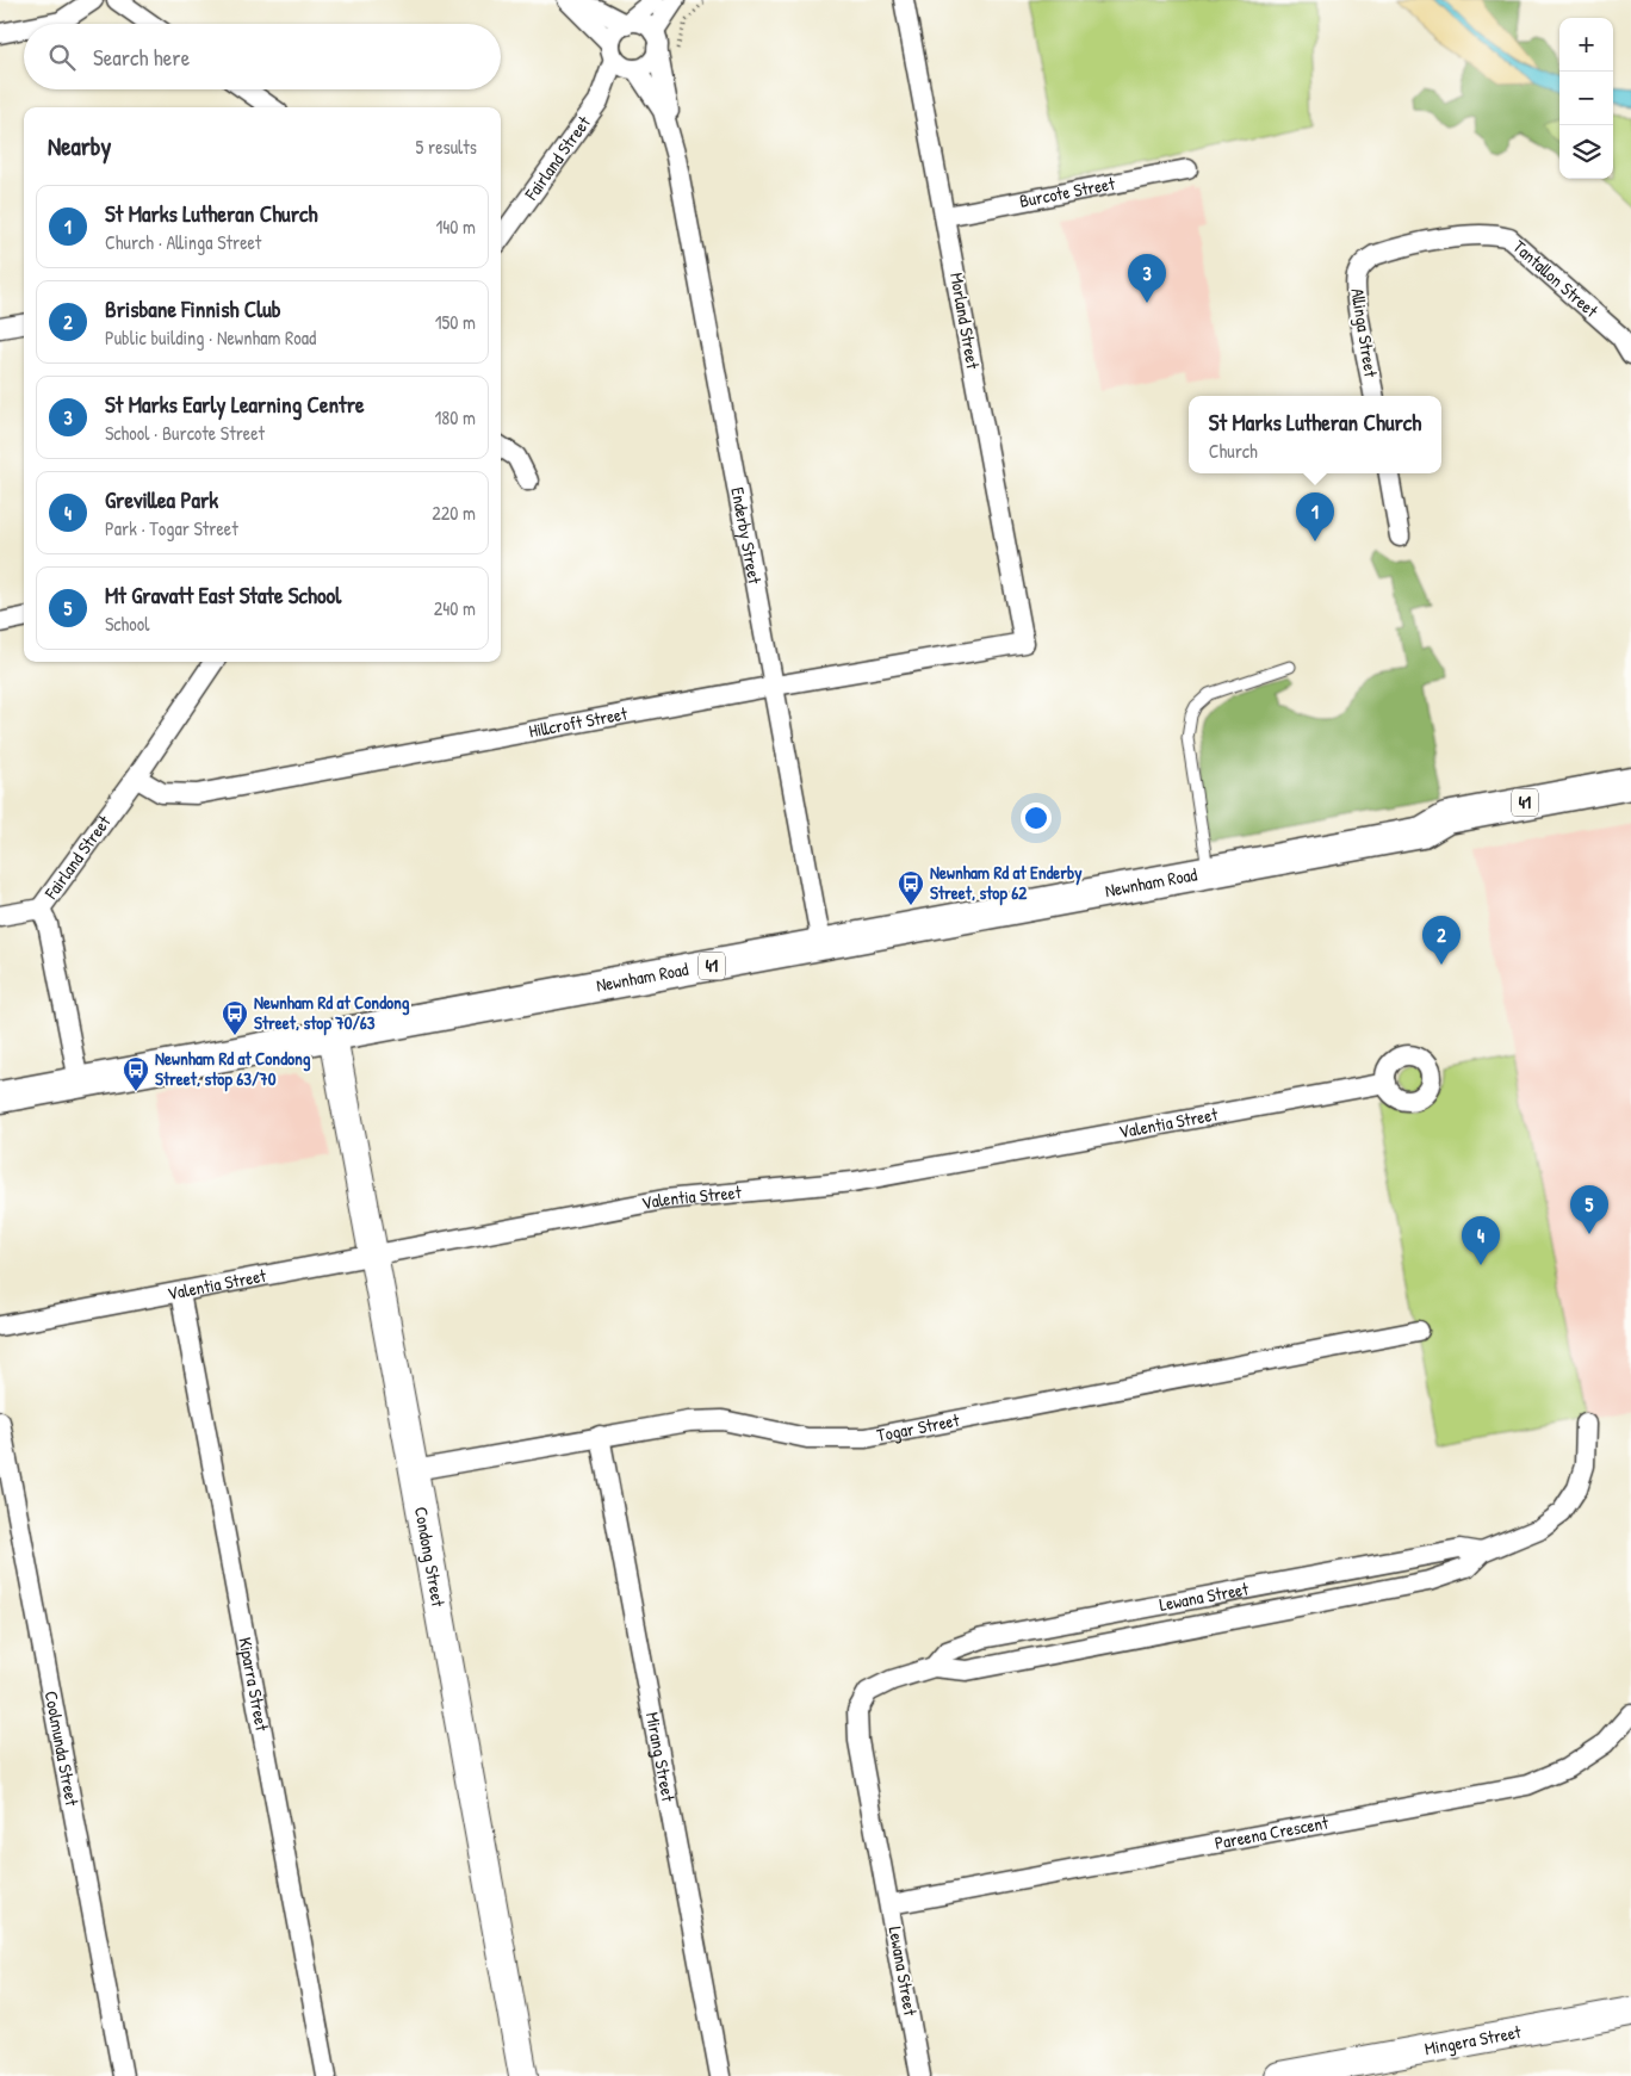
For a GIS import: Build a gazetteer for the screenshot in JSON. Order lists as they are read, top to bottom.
{
  "streets": {
    "main road": ["41", "Newnham Road"],
    "street": [
      "Fairland Street",
      "Burcote Street",
      "Tantallon Street",
      "Morland Street",
      "Allinga Street",
      "Enderby Street",
      "Hillcroft Street",
      "Valentia Street",
      "Togar Street",
      "Condong Street",
      "Lewana Street",
      "Kiparra Street",
      "Coolmunda Street",
      "Mirang Street",
      "Pareena Crescent",
      "Mingera Street"
    ]
  },
  "crossings": [
    ["Fairland Street", "Enderby Street"],
    ["Fairland Street", "Hillcroft Street"],
    ["Fairland Street", "Newnham Road"],
    ["Burcote Street", "Morland Street"],
    ["Tantallon Street", "Allinga Street"],
    ["Morland Street", "Hillcroft Street"],
    ["Enderby Street", "Hillcroft Street"],
    ["Enderby Street", "Newnham Road"],
    ["Newnham Road", "Condong Street"],
    ["Valentia Street", "Condong Street"],
    ["Valentia Street", "Kiparra Street"],
    ["Togar Street", "Condong Street"],
    ["Togar Street", "Mirang Street"],
    ["Lewana Street", "Pareena Crescent"]
  ],
  "places": {
    "bus stop": ["Newnham Rd at Enderby Street, stop 62", "Newnham Rd at Condong Street, stop 70/63", "Newnham Rd at Condong Street, stop 63/70"]
  },
  "page": {
    "map_buttons": ["+", "−"],
    "search": "Search here",
    "heading": ["Nearby", "5 results"],
    "list": [
      {
        "mark": "1",
        "name": "St Marks Lutheran Church",
        "note": "Church · Allinga Street",
        "value": "140 m"
      },
      {
        "mark": "2",
        "name": "Brisbane Finnish Club",
        "note": "Public building · Newnham Road",
        "value": "150 m"
      },
      {
        "mark": "3",
        "name": "St Marks Early Learning Centre",
        "note": "School · Burcote Street",
        "value": "180 m"
      },
      {
        "mark": "4",
        "name": "Grevillea Park",
        "note": "Park · Togar Street",
        "value": "220 m"
      },
      {
        "mark": "5",
        "name": "Mt Gravatt East State School",
        "note": "School",
        "value": "240 m"
      }
    ],
    "pins": [
      "3",
      "1",
      "2",
      "5",
      "4"
    ],
    "popup": ["St Marks Lutheran Church", "Church"]
  }
}
